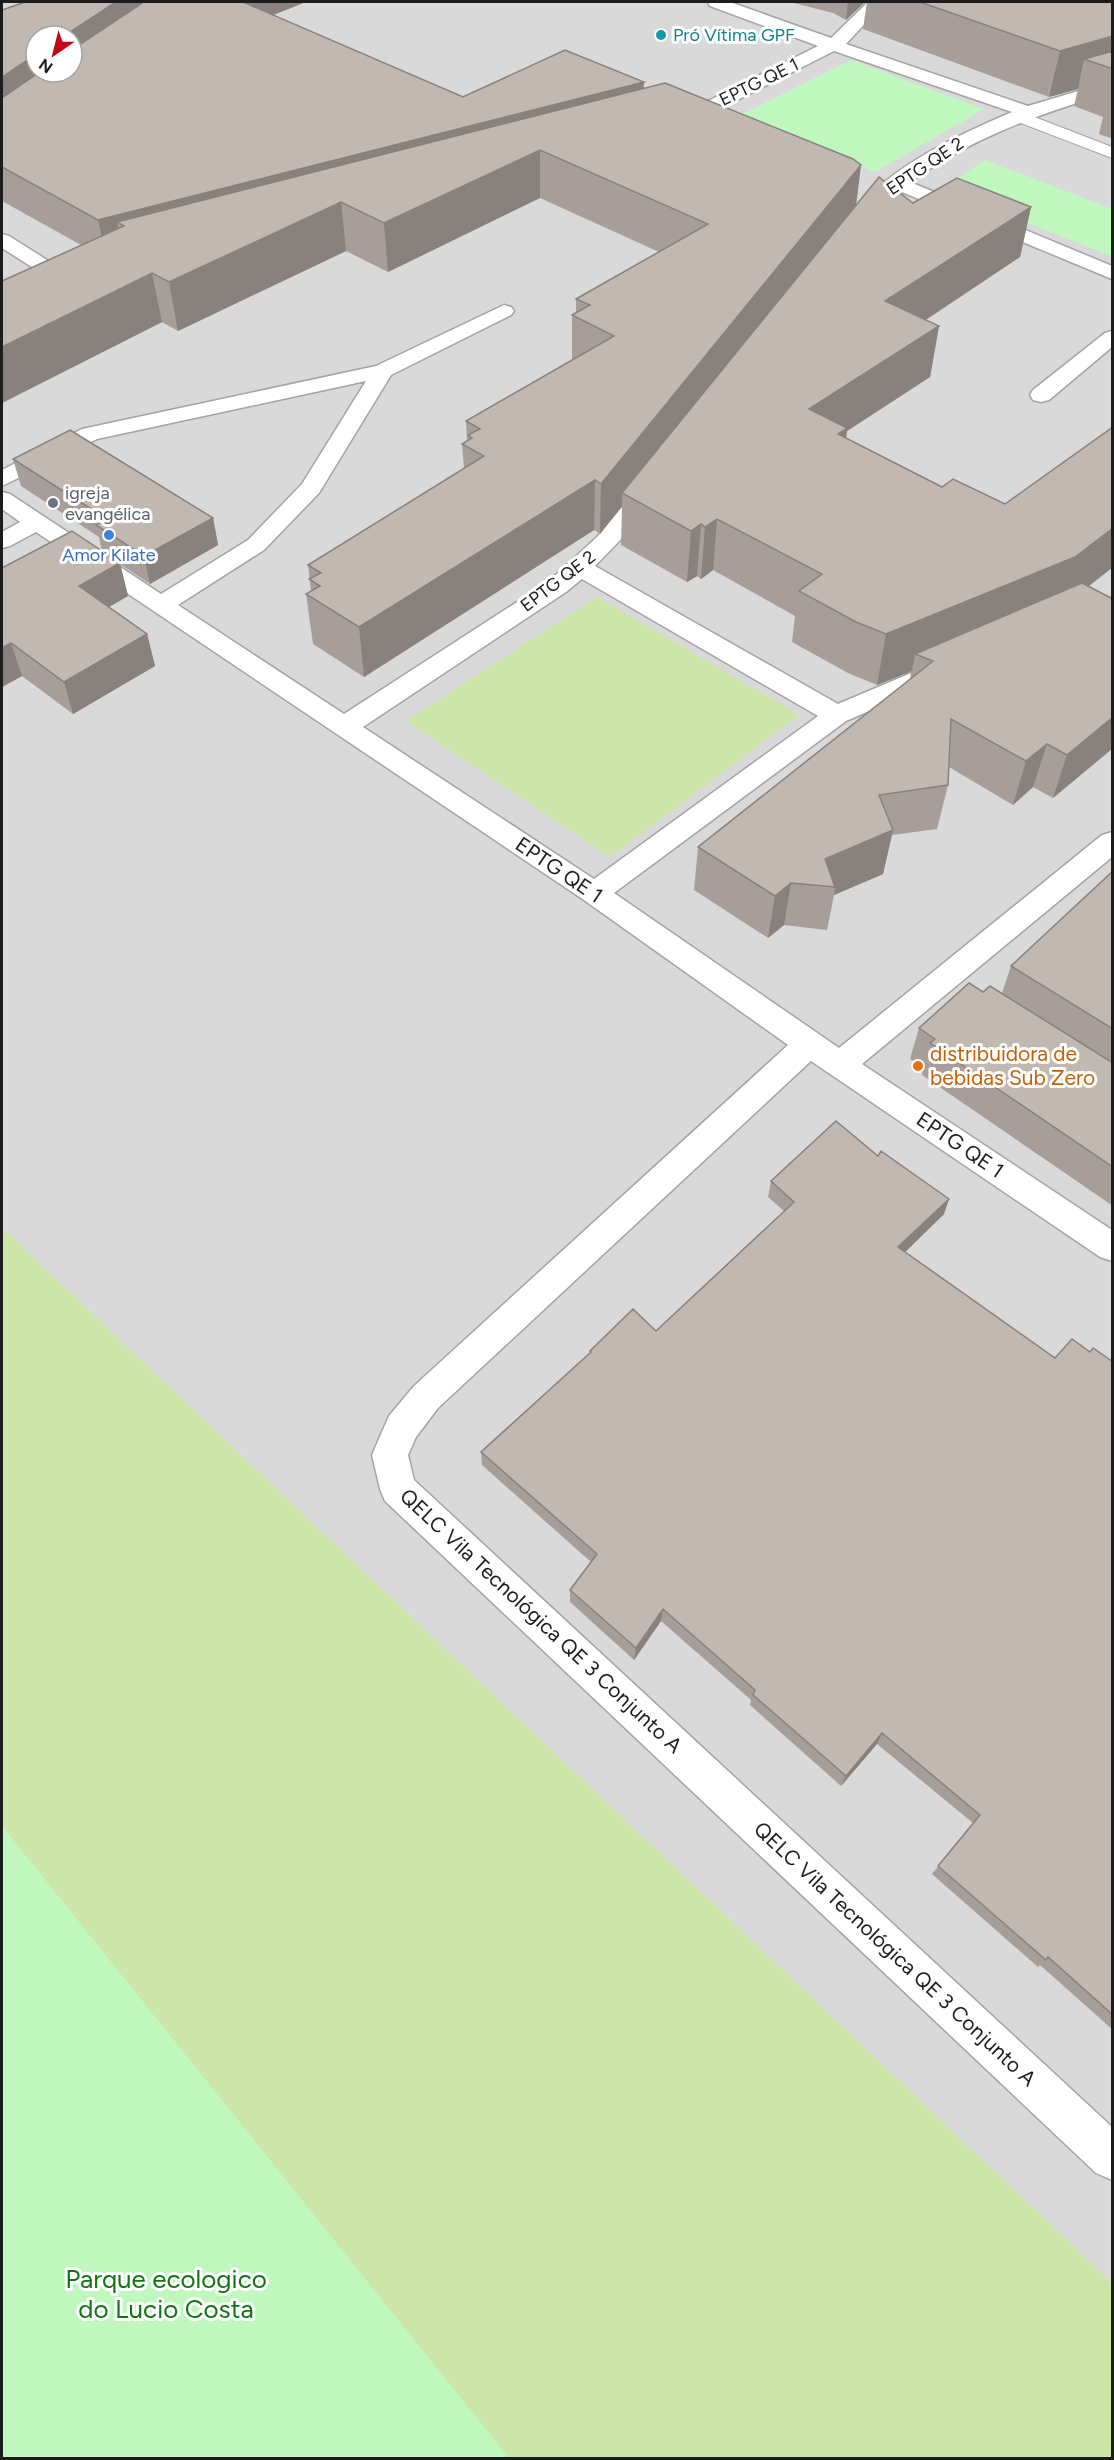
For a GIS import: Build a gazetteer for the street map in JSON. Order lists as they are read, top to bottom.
{
  "streets": {
    "street": ["EPTG QE 1", "EPTG QE 2", "QELC Vila Tecnológica QE 3 Conjunto A"]
  },
  "crossings": [
    ["EPTG QE 1", "EPTG QE 2"],
    ["EPTG QE 1", "QELC Vila Tecnológica QE 3 Conjunto A"]
  ],
  "parks": ["Parque ecologico do Lucio Costa"],
  "places": [
    "Pró Vítima GPF",
    "igreja evangélica",
    "Amor Kilate",
    "distribuidora de bebidas Sub Zero"
  ],
  "north": "bottom left"
}
